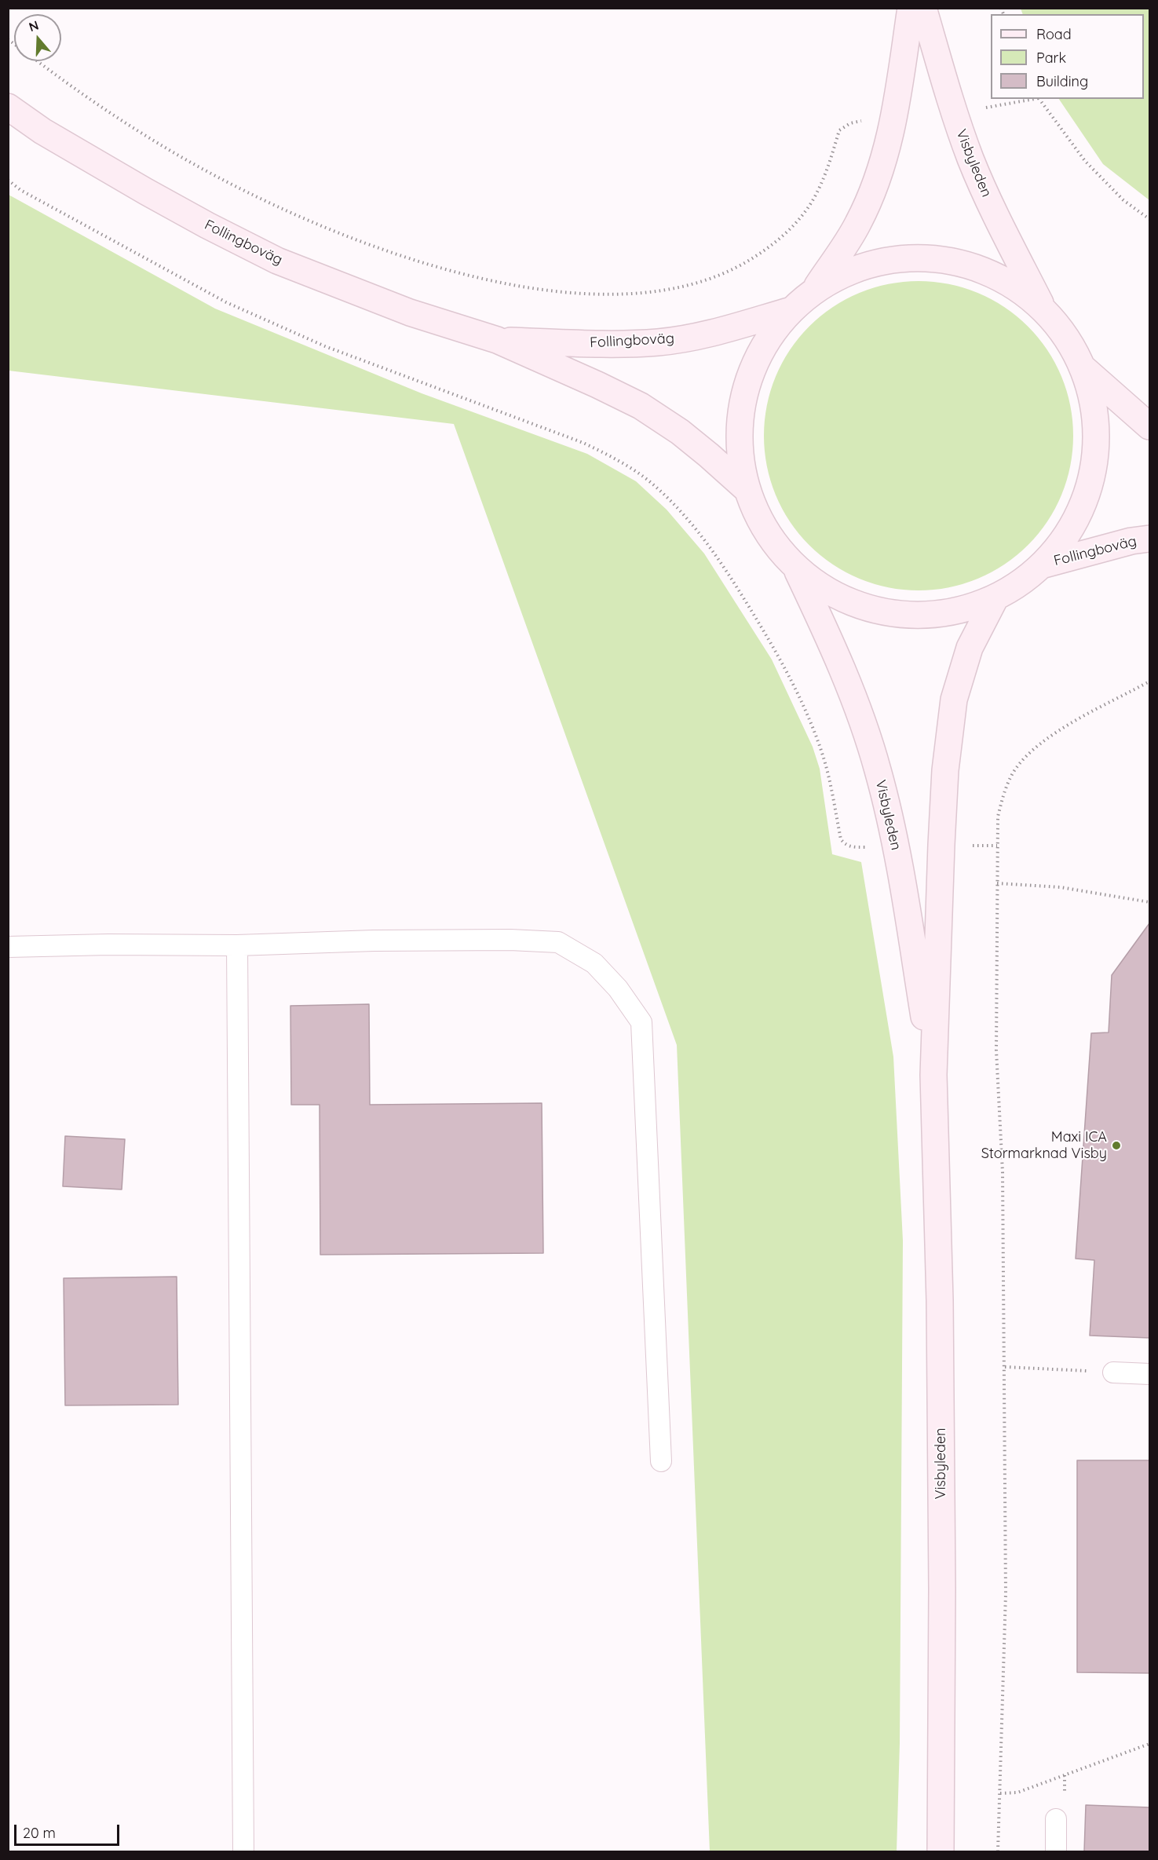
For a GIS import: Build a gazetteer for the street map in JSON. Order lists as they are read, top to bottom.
{
  "streets": {
    "main road": ["Visbyleden", "Follingboväg"]
  },
  "places": ["Maxi ICA Stormarknad Visby"],
  "legend": ["Road", "Park", "Building"],
  "scale_bar": "20 m",
  "north": "top"
}
